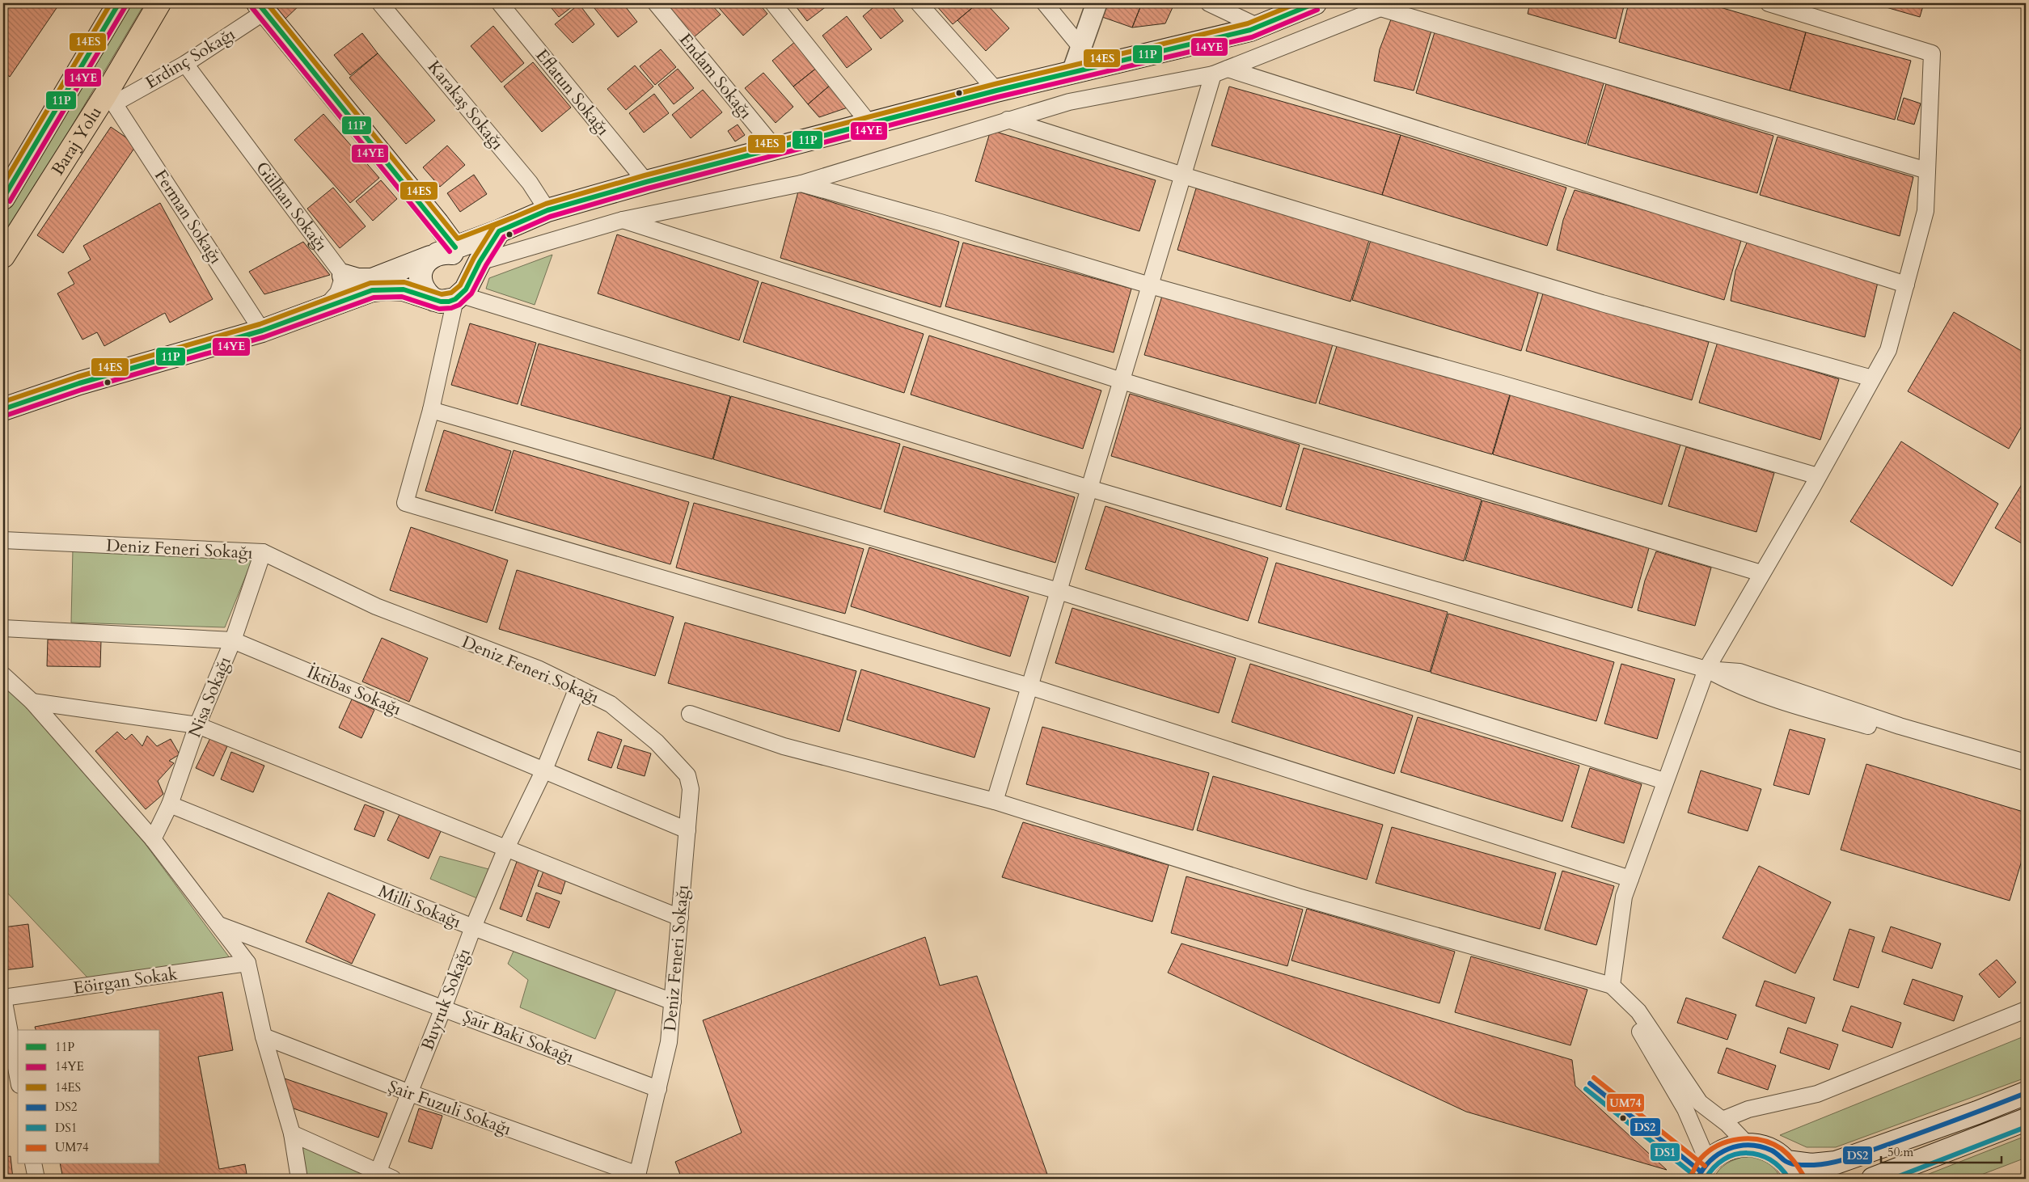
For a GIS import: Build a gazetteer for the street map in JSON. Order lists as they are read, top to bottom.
{
  "streets": {
    "main road": ["Baraj Yolu"],
    "street": [
      "Erdinç Sokağı",
      "Endam Sokağı",
      "Eflatun Sokağı",
      "Karakaş Sokağı",
      "Gülhan Sokağı",
      "Ferman Sokağı",
      "Deniz Feneri Sokağı",
      "İktibas Sokağı",
      "Nisa Sokağı",
      "Milli Sokağı",
      "Eöirgan Sokak",
      "Buyruk Sokağı",
      "Şair Baki Sokağı",
      "Şair Fuzuli Sokağı"
    ]
  },
  "crossings": [
    ["Erdinç Sokağı", "Baraj Yolu"],
    ["Erdinç Sokağı", "Gülhan Sokağı"],
    ["Erdinç Sokağı", "Ferman Sokağı"],
    ["Baraj Yolu", "Ferman Sokağı"],
    ["Deniz Feneri Sokağı", "İktibas Sokağı"],
    ["Deniz Feneri Sokağı", "Nisa Sokağı"],
    ["Deniz Feneri Sokağı", "Milli Sokağı"],
    ["Deniz Feneri Sokağı", "Buyruk Sokağı"],
    ["Deniz Feneri Sokağı", "Şair Baki Sokağı"],
    ["Deniz Feneri Sokağı", "Şair Fuzuli Sokağı"],
    ["İktibas Sokağı", "Nisa Sokağı"],
    ["İktibas Sokağı", "Buyruk Sokağı"],
    ["Nisa Sokağı", "Milli Sokağı"],
    ["Milli Sokağı", "Buyruk Sokağı"],
    ["Buyruk Sokağı", "Şair Baki Sokağı"],
    ["Buyruk Sokağı", "Şair Fuzuli Sokağı"]
  ],
  "lines": [
    "transit line 11P",
    "transit line 14ES",
    "transit line 14YE",
    "transit line UM74",
    "transit line DS2",
    "transit line DS1"
  ],
  "legend": [
    "11P",
    "14YE",
    "14ES",
    "DS2",
    "DS1",
    "UM74"
  ],
  "scale_bar": "50 m"
}
